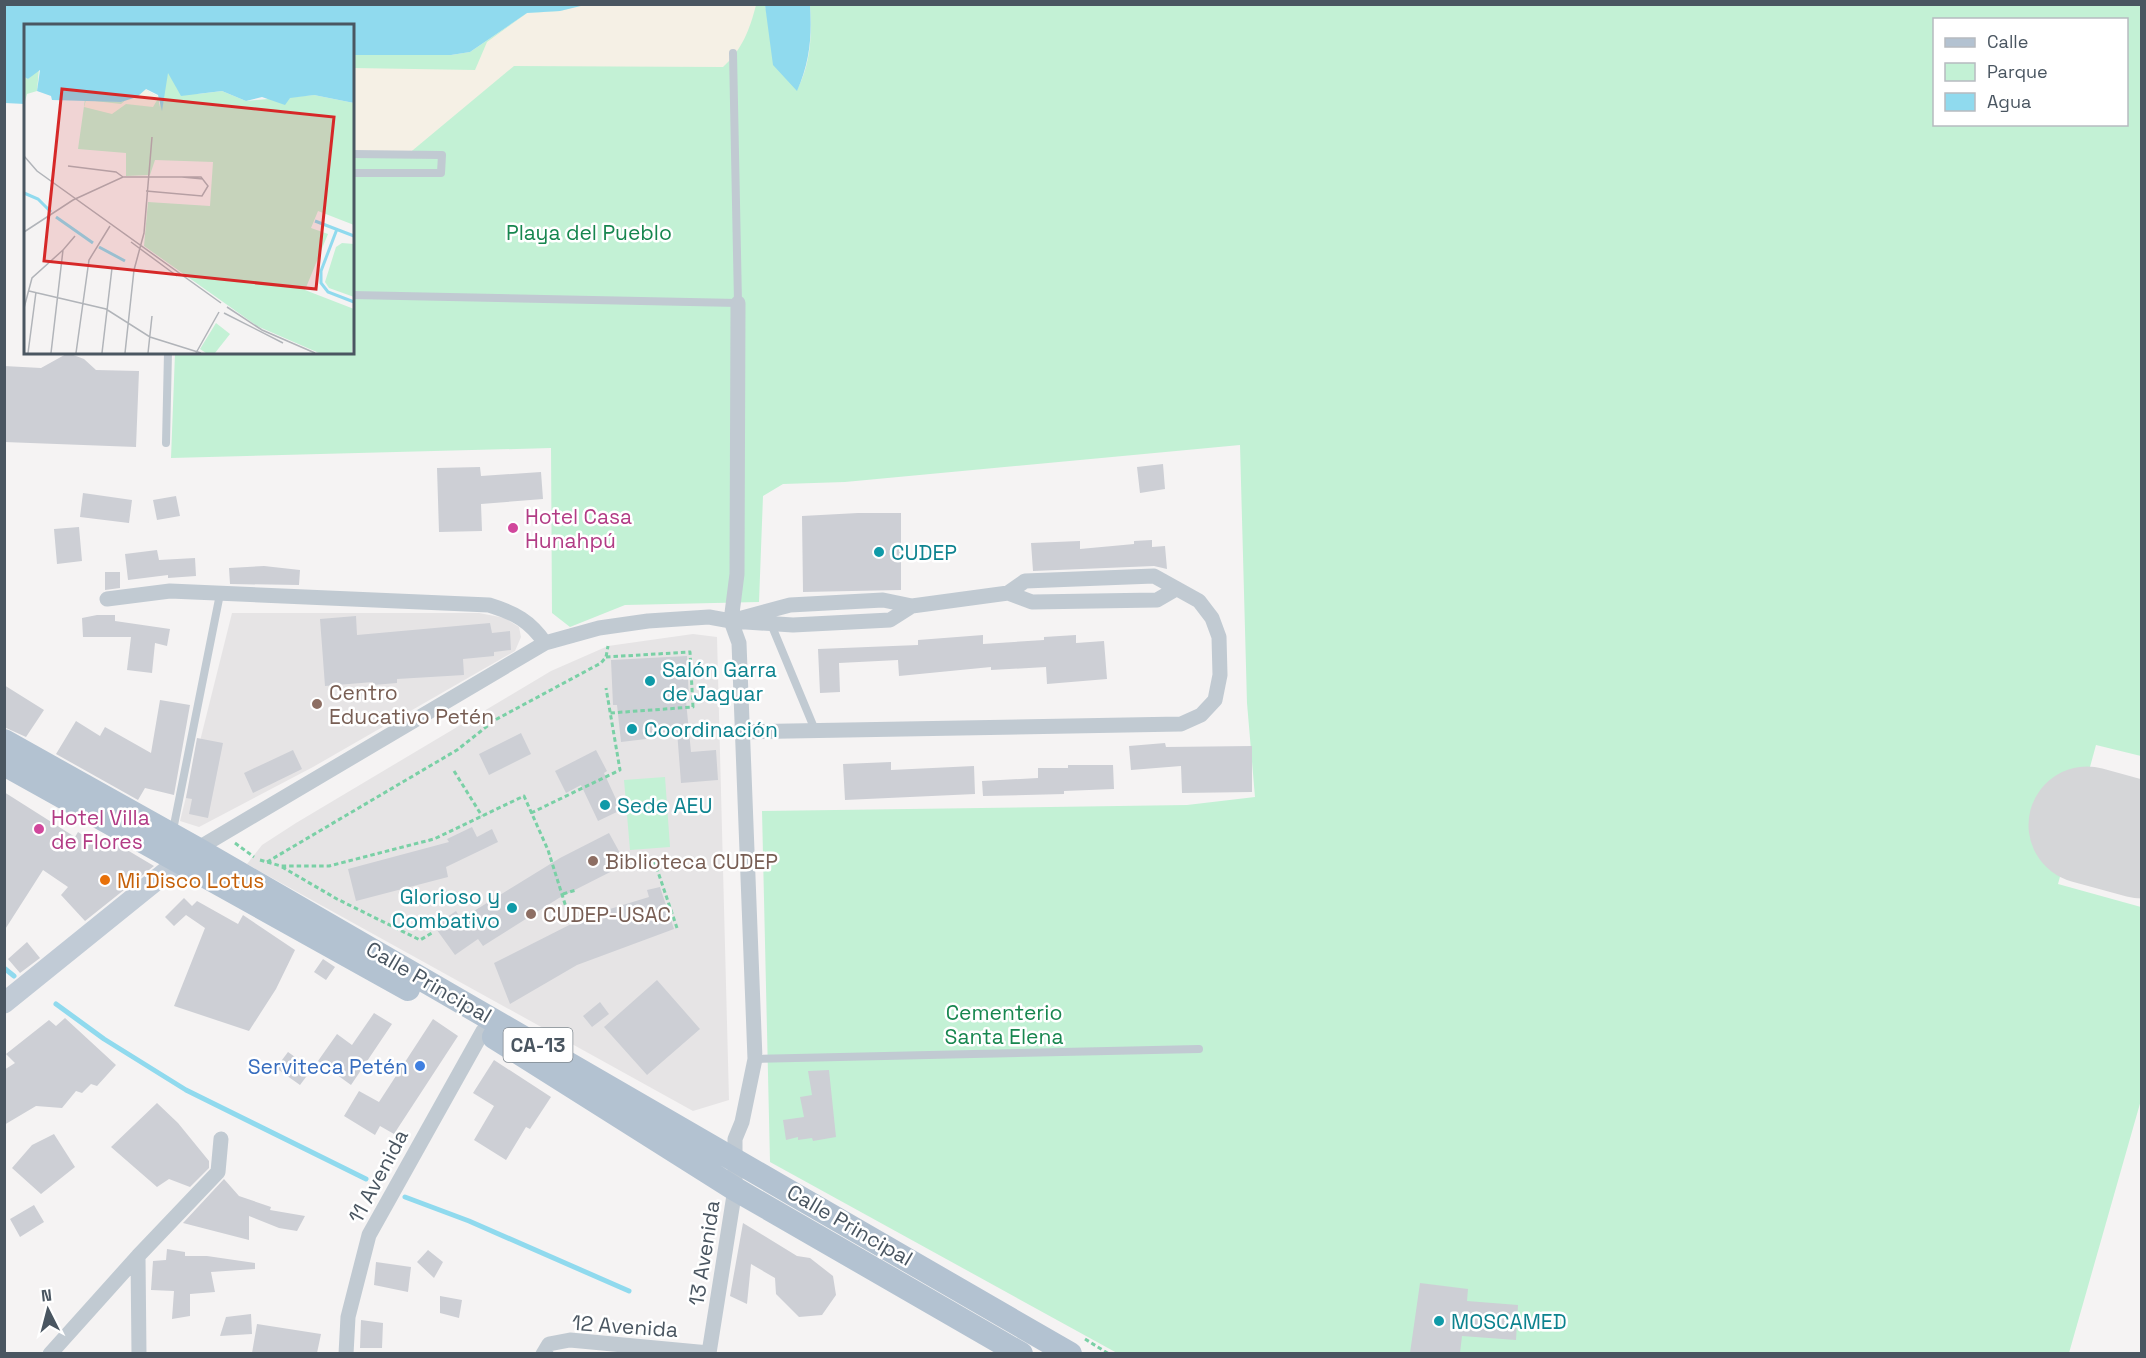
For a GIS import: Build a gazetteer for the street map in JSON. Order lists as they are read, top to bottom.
{
  "streets": {
    "main road": ["Calle Principal", "CA-13"],
    "street": ["11 Avenida", "13 Avenida", "12 Avenida"]
  },
  "crossings": [
    ["Calle Principal", "11 Avenida"],
    ["Calle Principal", "13 Avenida"],
    ["13 Avenida", "12 Avenida"]
  ],
  "parks": ["Playa del Pueblo", "Cementerio Santa Elena"],
  "places": [
    "Hotel Casa Hunahpú",
    "CUDEP",
    "Salón Garra de Jaguar",
    "Centro Educativo Petén",
    "Coordinación",
    "Sede AEU",
    "Hotel Villa de Flores",
    "Biblioteca CUDEP",
    "Mi Disco Lotus",
    "Glorioso y Combativo",
    "CUDEP-USAC",
    "Serviteca Petén",
    "MOSCAMED"
  ],
  "legend": ["Calle", "Parque", "Agua"],
  "north": "top"
}
